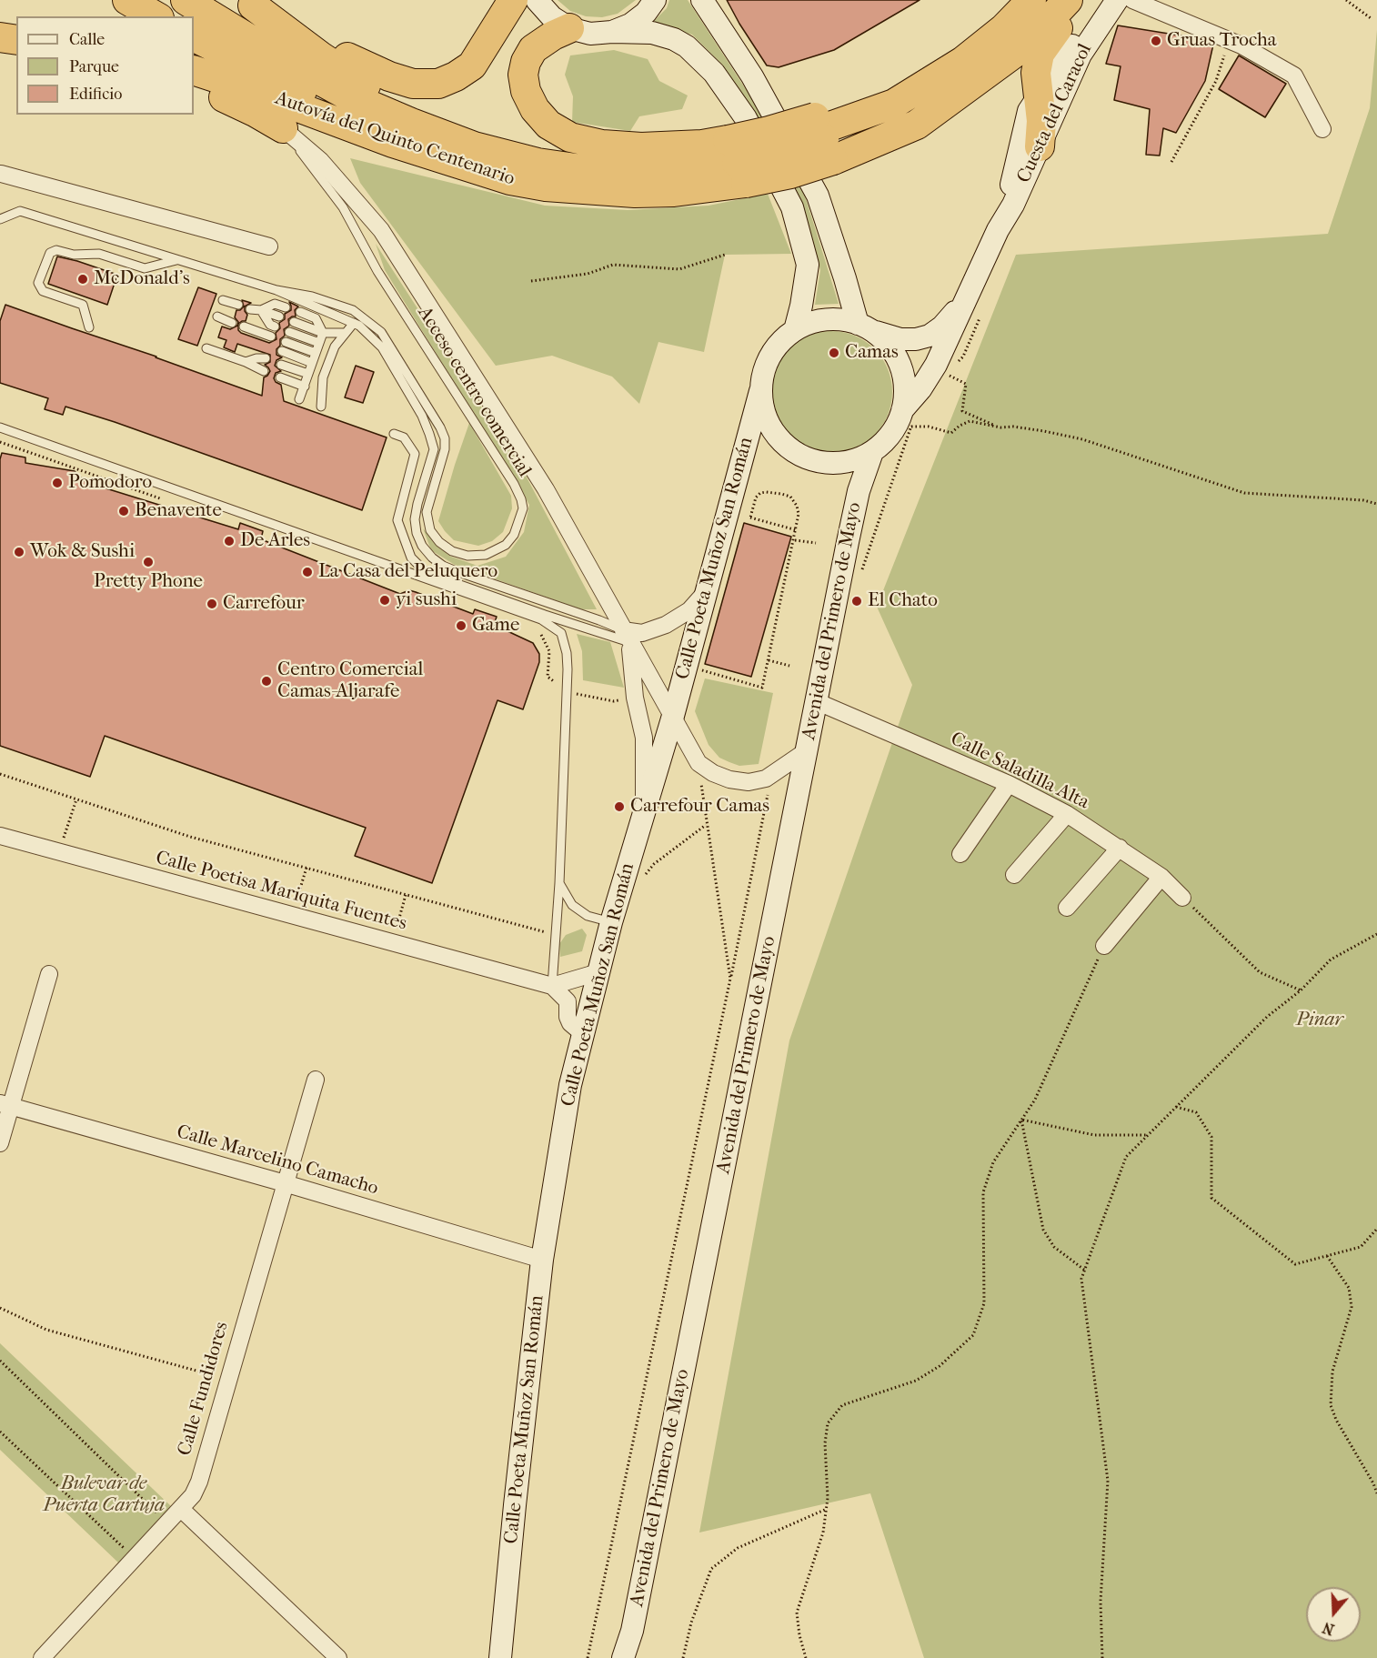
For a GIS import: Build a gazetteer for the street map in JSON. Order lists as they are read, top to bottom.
{
  "streets": {
    "highway": ["Autovía del Quinto Centenario"],
    "main road": ["Cuesta del Caracol", "Calle Poeta Muñoz San Román", "Avenida del Primero de Mayo"],
    "street": [
      "Calle Saladilla Alta",
      "Calle Poetisa Mariquita Fuentes",
      "Calle Marcelino Camacho",
      "Calle Fundidores"
    ],
    "lane": ["Acceso centro comercial"]
  },
  "crossings": [
    ["Cuesta del Caracol", "Calle Poeta Muñoz San Román"],
    ["Cuesta del Caracol", "Avenida del Primero de Mayo"],
    ["Calle Poeta Muñoz San Román", "Avenida del Primero de Mayo"],
    ["Calle Poeta Muñoz San Román", "Calle Marcelino Camacho"],
    ["Avenida del Primero de Mayo", "Calle Saladilla Alta"],
    ["Calle Marcelino Camacho", "Calle Fundidores"]
  ],
  "parks": ["Pinar", "Bulevar de Puerta Cartuja"],
  "places": [
    "Gruas Trocha",
    "McDonald's",
    "Camas",
    "Pomodoro",
    "Benavente",
    "De Arles",
    "Wok & Sushi",
    "Pretty Phone",
    "La Casa del Peluquero",
    "yi sushi",
    "El Chato",
    "Carrefour",
    "Game",
    "Centro Comercial Camas-Aljarafe",
    "Carrefour Camas"
  ],
  "legend": ["Calle", "Parque", "Edificio"],
  "north": "bottom"
}
